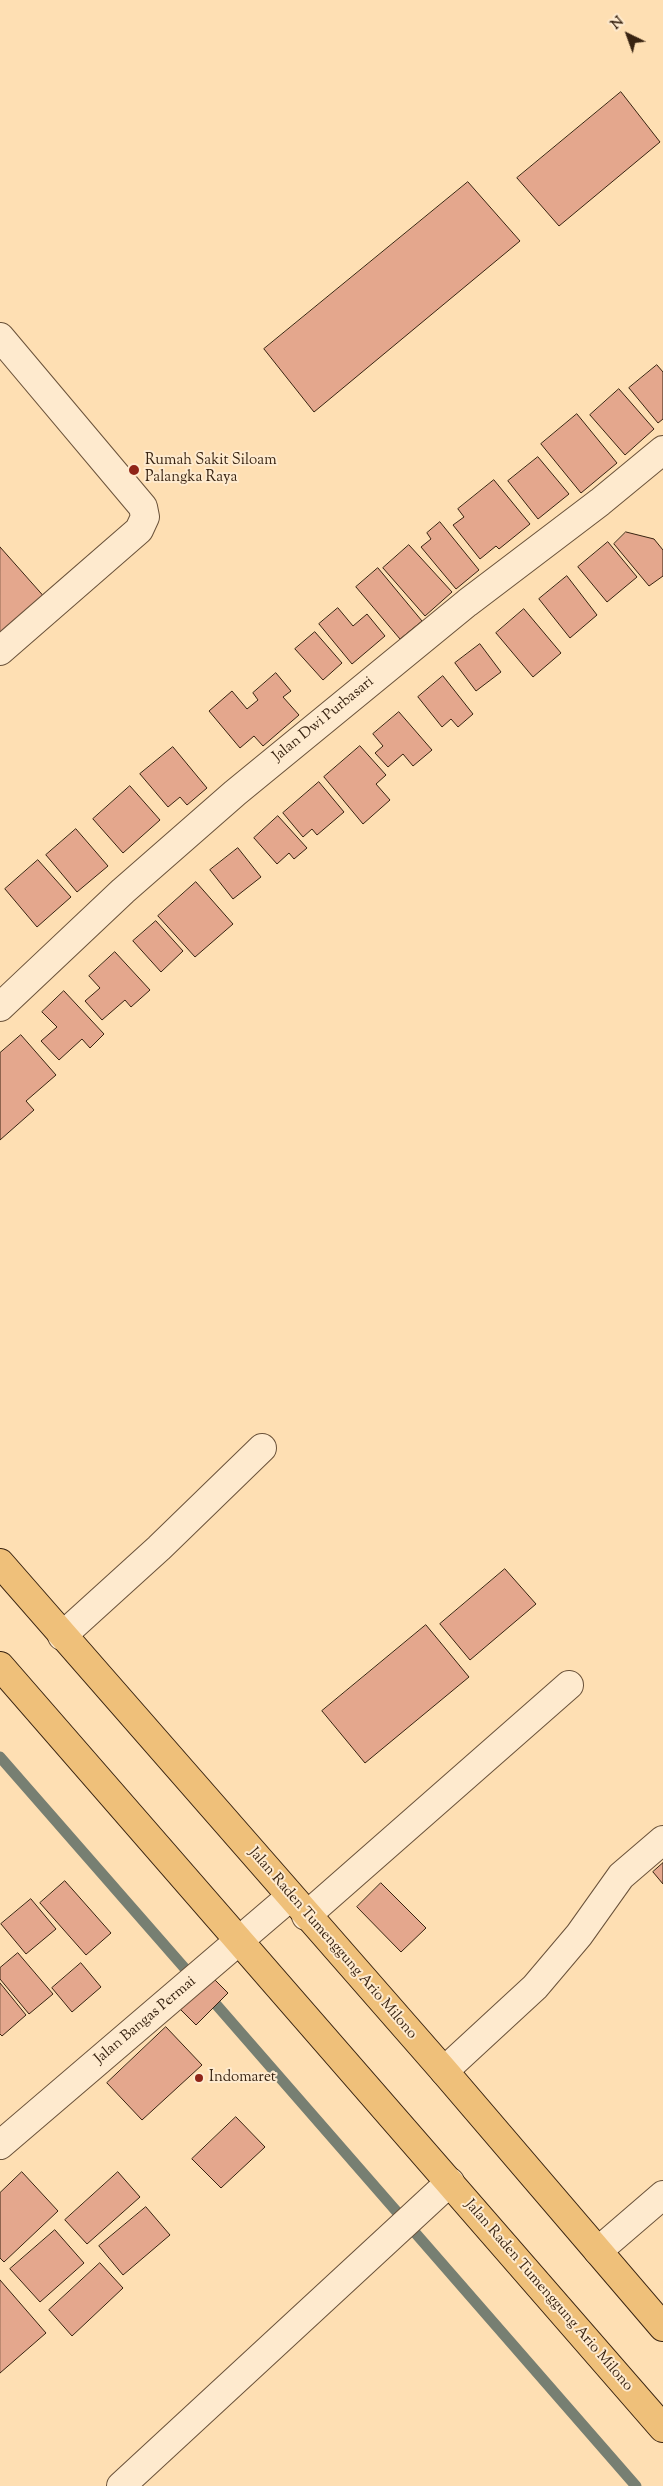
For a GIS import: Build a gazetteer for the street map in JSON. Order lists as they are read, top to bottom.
{
  "streets": {
    "highway": ["Jalan Raden Tumenggung Ario Milono"],
    "street": ["Jalan Dwi Purbasari", "Jalan Bangas Permai"]
  },
  "crossings": [
    ["Jalan Raden Tumenggung Ario Milono", "Jalan Bangas Permai"]
  ],
  "places": ["Rumah Sakit Siloam Palangka Raya", "Indomaret"],
  "north": "top left"
}
